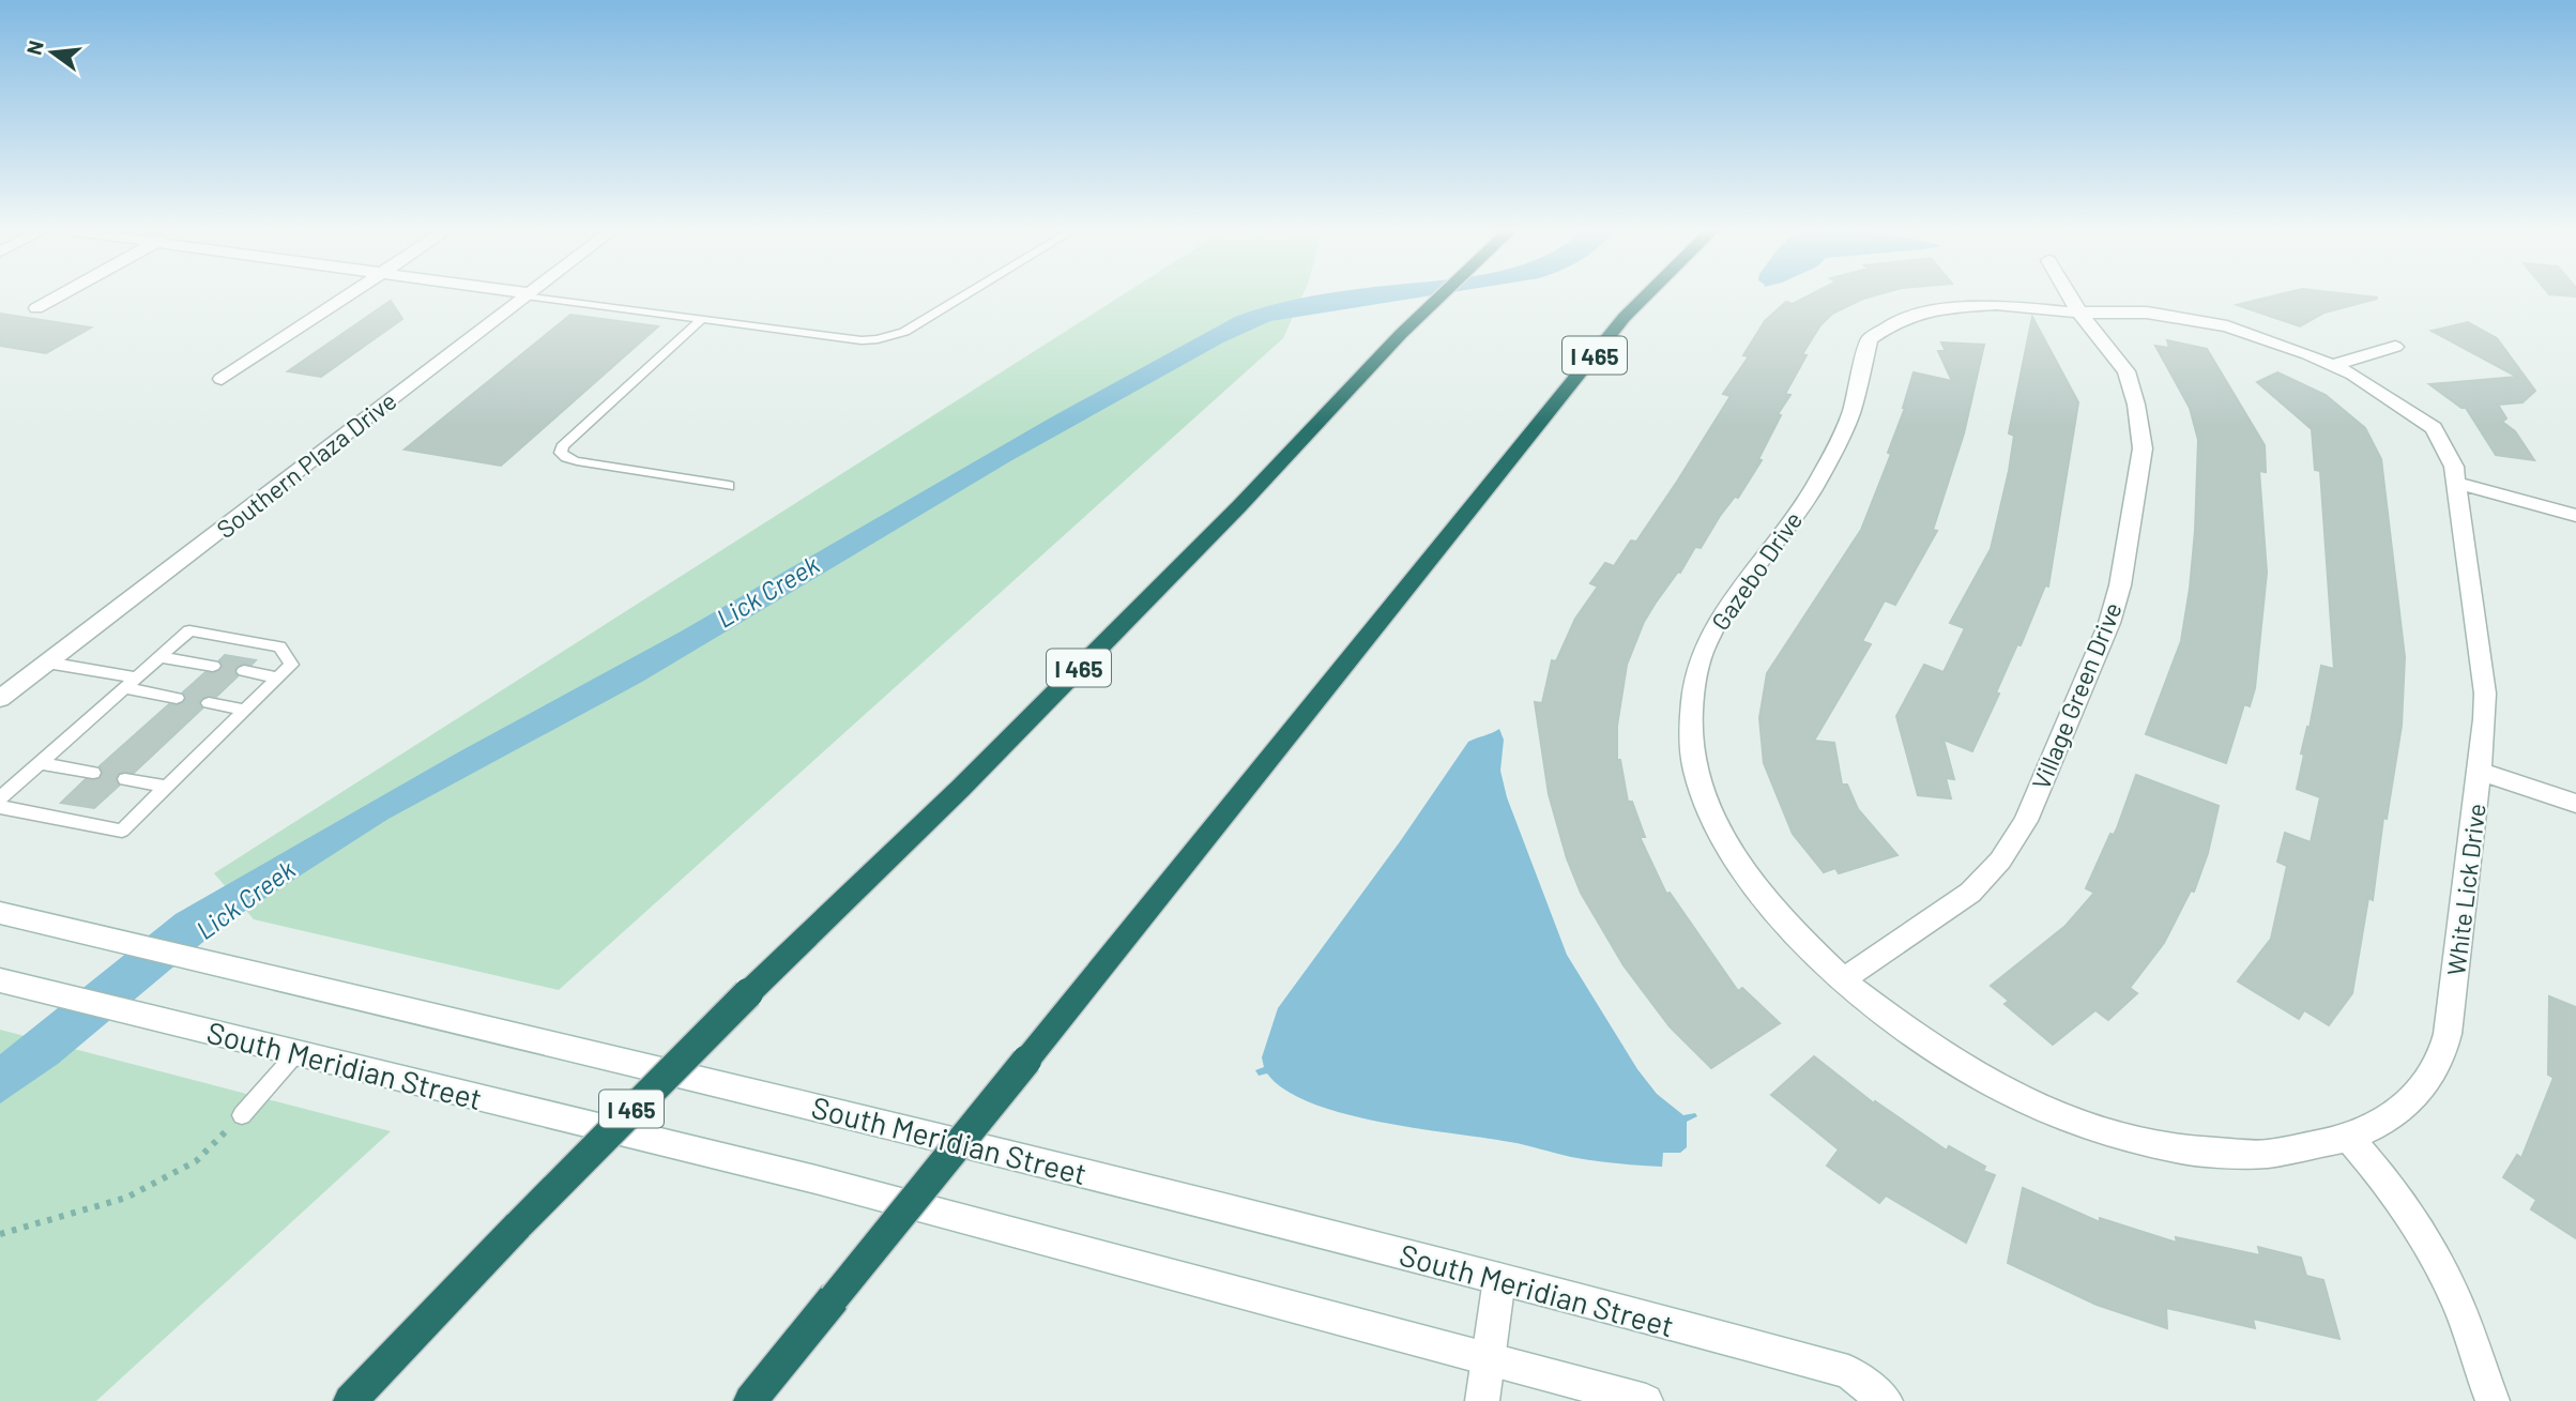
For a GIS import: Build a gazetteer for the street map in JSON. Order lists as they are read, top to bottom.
{
  "streets": {
    "highway": ["I 465"],
    "street": [
      "Southern Plaza Drive",
      "Gazebo Drive",
      "Village Green Drive",
      "White Lick Drive",
      "South Meridian Street"
    ]
  },
  "crossings": [
    ["Gazebo Drive", "Village Green Drive"],
    ["Gazebo Drive", "White Lick Drive"],
    ["Village Green Drive", "White Lick Drive"]
  ],
  "water": ["Lick Creek"],
  "north": "left"
}
